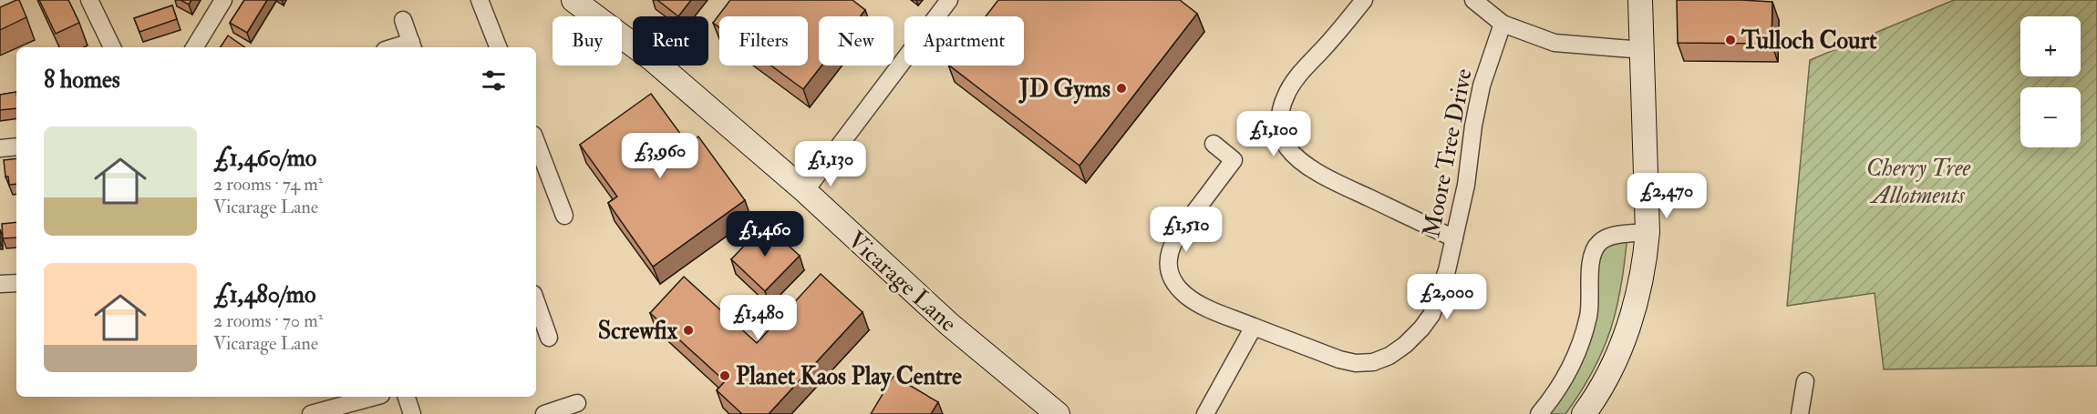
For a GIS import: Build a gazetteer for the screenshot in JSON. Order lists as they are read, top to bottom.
{
  "streets": {
    "street": ["Moore Tree Drive", "Vicarage Lane"]
  },
  "parks": ["Cherry Tree Allotments"],
  "places": [
    "Tulloch Court",
    "JD Gyms",
    "Screwfix",
    "Planet Kaos Play Centre"
  ],
  "page": {
    "map_buttons": ["+", "−"],
    "chip": [
      "Buy",
      "Rent",
      "Filters",
      "New",
      "Apartment"
    ],
    "heading": "8 homes",
    "price": [
      "£1,100",
      "£3,960",
      "£1,130",
      "£2,470",
      "£1,510",
      "£1,460",
      "£2,000",
      "£1,480"
    ],
    "list": [
      {
        "name": "£1,460/mo",
        "note": "2 rooms · 74 m² · Vicarage Lane"
      },
      {
        "name": "£1,480/mo",
        "note": "2 rooms · 70 m² · Vicarage Lane"
      }
    ]
  }
}
